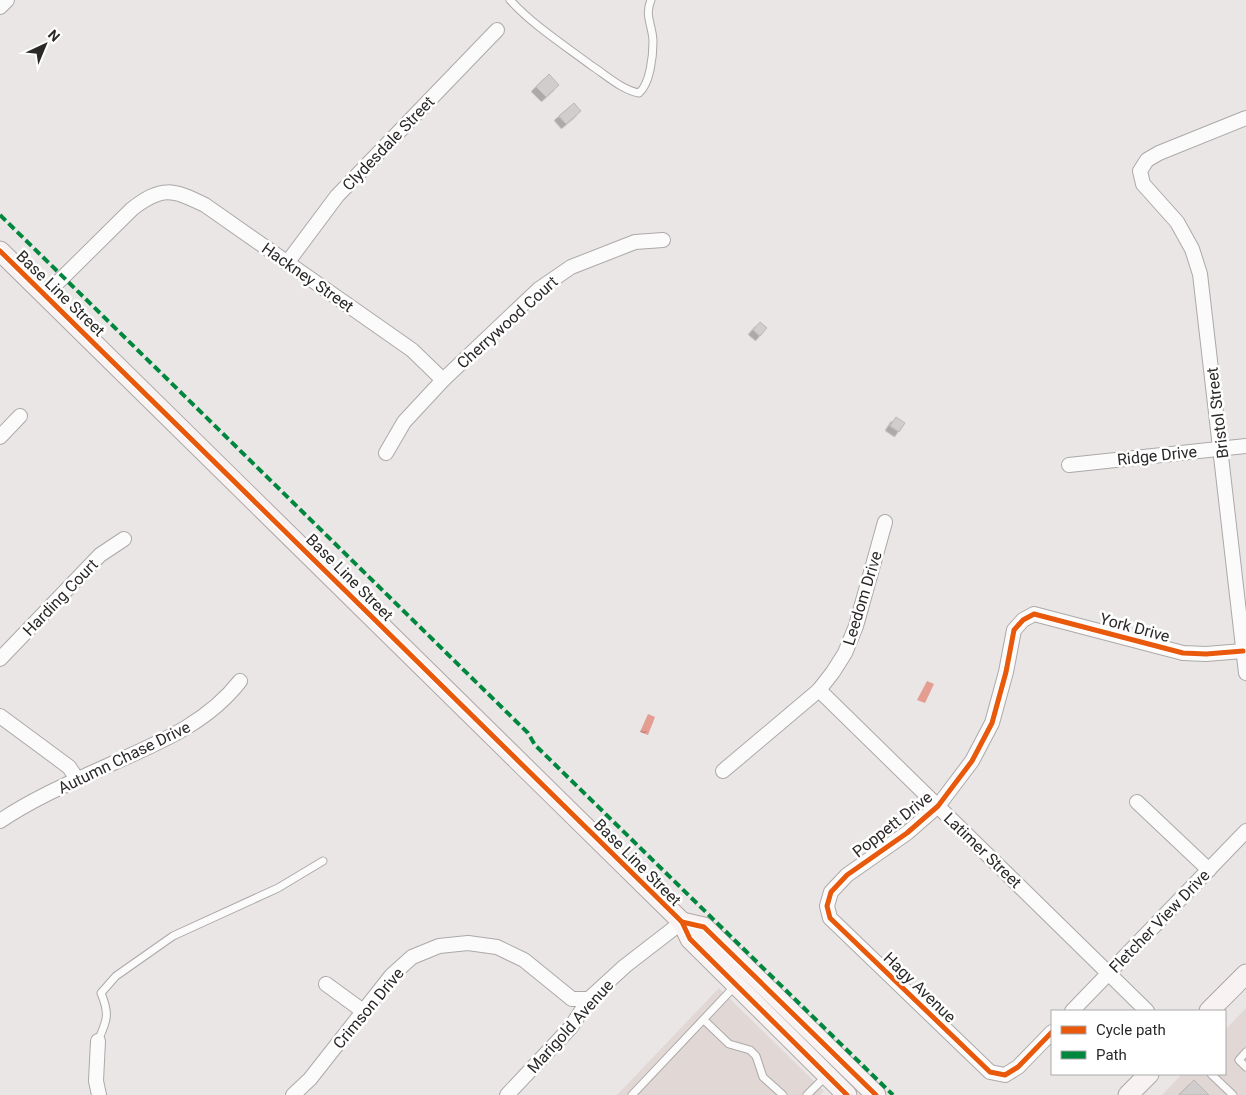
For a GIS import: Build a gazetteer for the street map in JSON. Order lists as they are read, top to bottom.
{
  "streets": {
    "main road": ["Base Line Street"],
    "street": [
      "Clydesdale Street",
      "Hackney Street",
      "Cherrywood Court",
      "Bristol Street",
      "Ridge Drive",
      "Harding Court",
      "Leedom Drive",
      "York Drive",
      "Autumn Chase Drive",
      "Poppett Drive",
      "Latimer Street",
      "Fletcher View Drive",
      "Hagy Avenue",
      "Crimson Drive",
      "Marigold Avenue"
    ]
  },
  "crossings": [
    ["Clydesdale Street", "Hackney Street"],
    ["Hackney Street", "Base Line Street"],
    ["Hackney Street", "Cherrywood Court"],
    ["Base Line Street", "Marigold Avenue"],
    ["Bristol Street", "Ridge Drive"],
    ["Bristol Street", "York Drive"],
    ["Leedom Drive", "Latimer Street"],
    ["York Drive", "Poppett Drive"],
    ["Poppett Drive", "Latimer Street"],
    ["Poppett Drive", "Hagy Avenue"],
    ["Latimer Street", "Fletcher View Drive"],
    ["Crimson Drive", "Marigold Avenue"]
  ],
  "legend": ["Cycle path", "Path"],
  "north": "top right"
}
